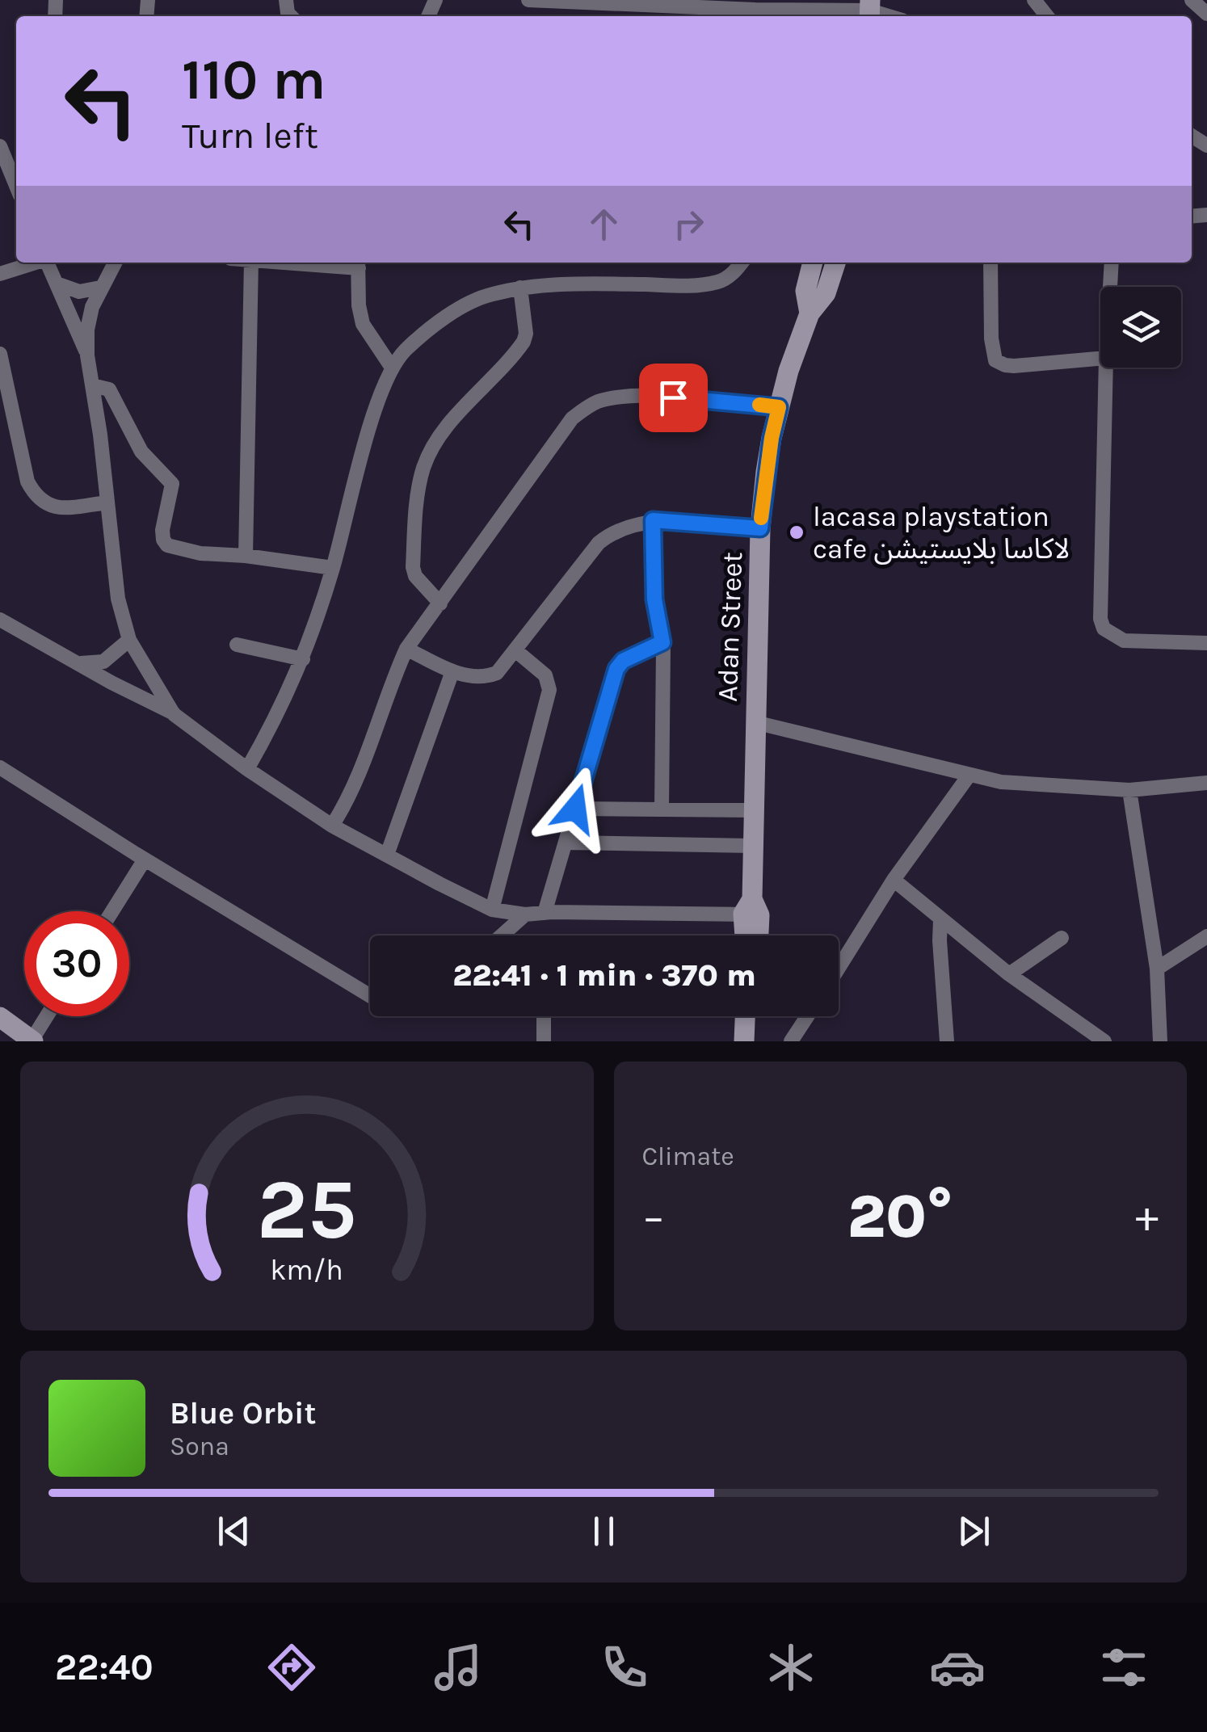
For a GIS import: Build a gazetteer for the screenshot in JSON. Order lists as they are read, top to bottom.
{
  "streets": {
    "street": ["Adan Street"]
  },
  "places": ["lacasa playstation cafe لاكاسا بلايستيشن"],
  "page": {
    "turn": ["110 m", "Turn left"],
    "limit": "30",
    "trip": "22:41 · 1 min · 370 m",
    "tile": "Climate",
    "heat": ["−", "20°", "+"],
    "song": ["Blue Orbit", "Sona"],
    "tabs": "22:40",
    "gauge": ["25", "km/h"]
  }
}
